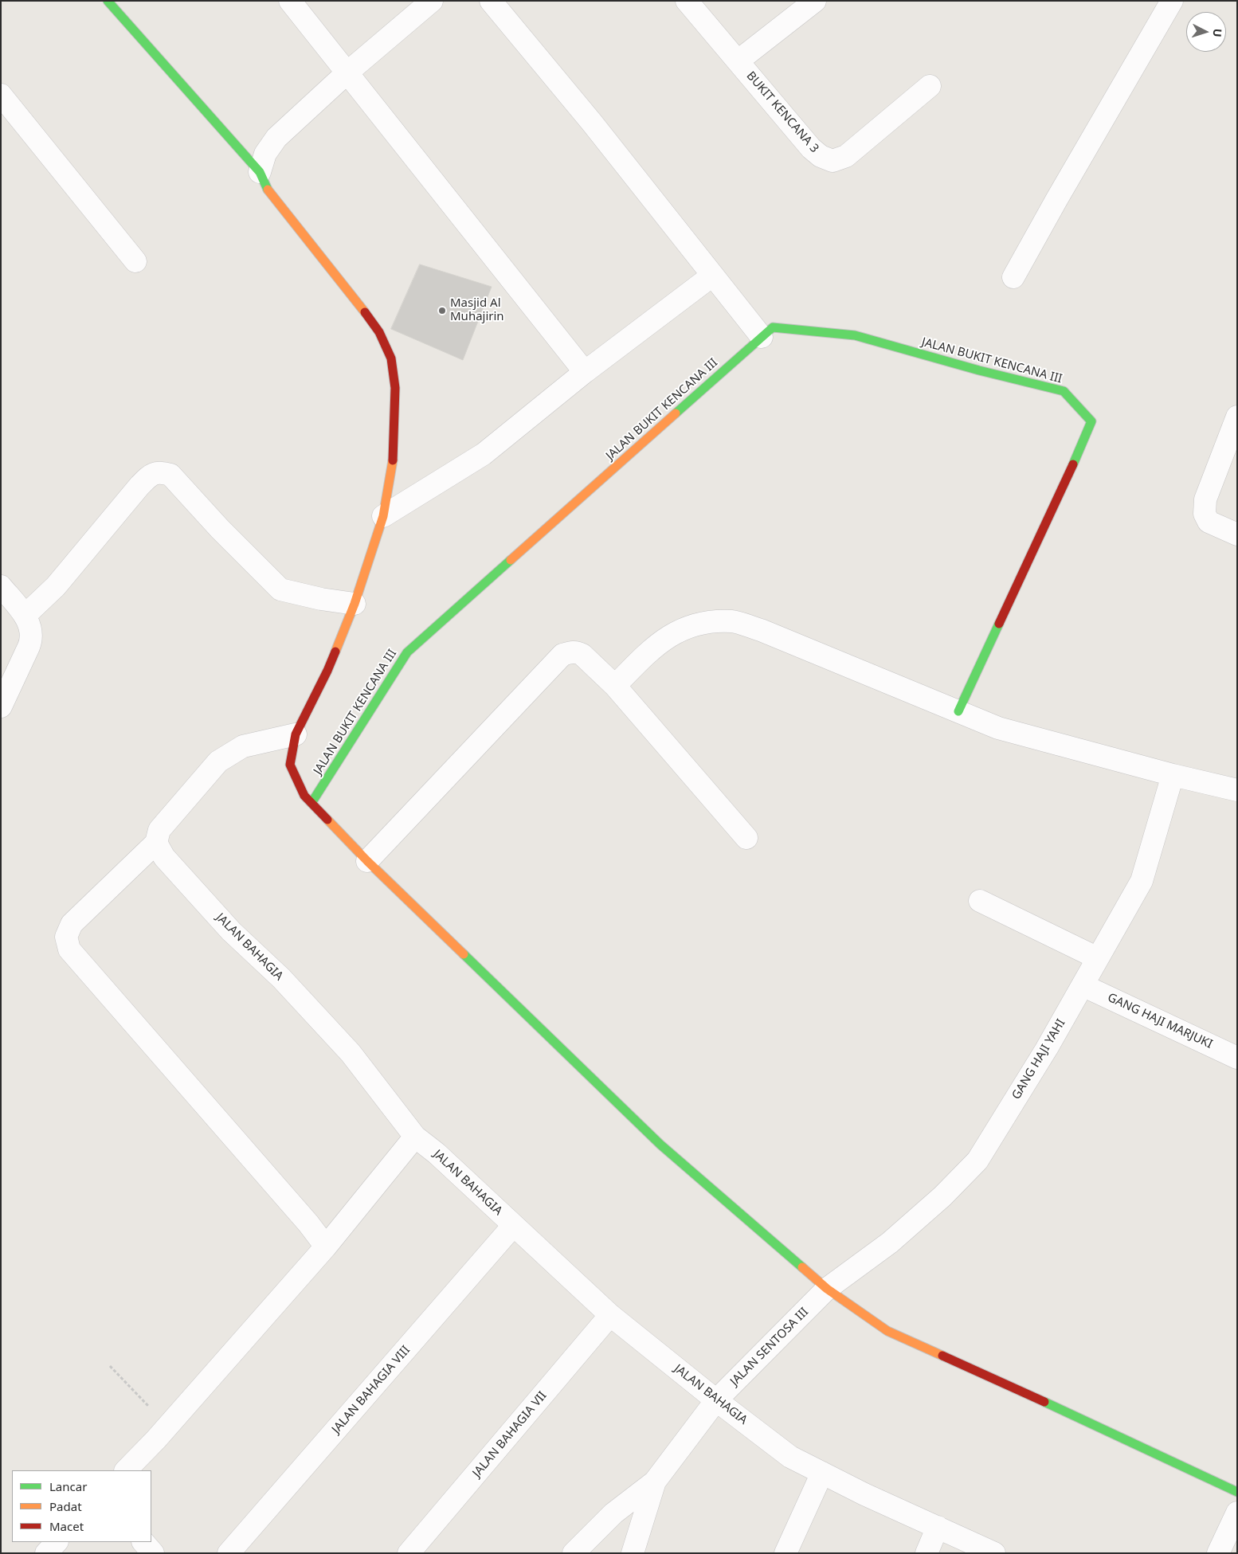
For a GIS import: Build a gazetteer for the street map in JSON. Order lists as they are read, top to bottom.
{
  "streets": {
    "street": [
      "BUKIT KENCANA 3",
      "JALAN BUKIT KENCANA III",
      "JALAN BAHAGIA",
      "GANG HAJI MARJUKI",
      "GANG HAJI YAHI",
      "JALAN SENTOSA III",
      "JALAN BAHAGIA VIII",
      "JALAN BAHAGIA VII"
    ]
  },
  "crossings": [
    ["JALAN BAHAGIA", "JALAN SENTOSA III"],
    ["JALAN BAHAGIA", "JALAN BAHAGIA VIII"],
    ["JALAN BAHAGIA", "JALAN BAHAGIA VII"],
    ["GANG HAJI MARJUKI", "GANG HAJI YAHI"],
    ["GANG HAJI YAHI", "JALAN SENTOSA III"]
  ],
  "places": ["Masjid Al Muhajirin"],
  "legend": ["Lancar", "Padat", "Macet"],
  "north": "right"
}
